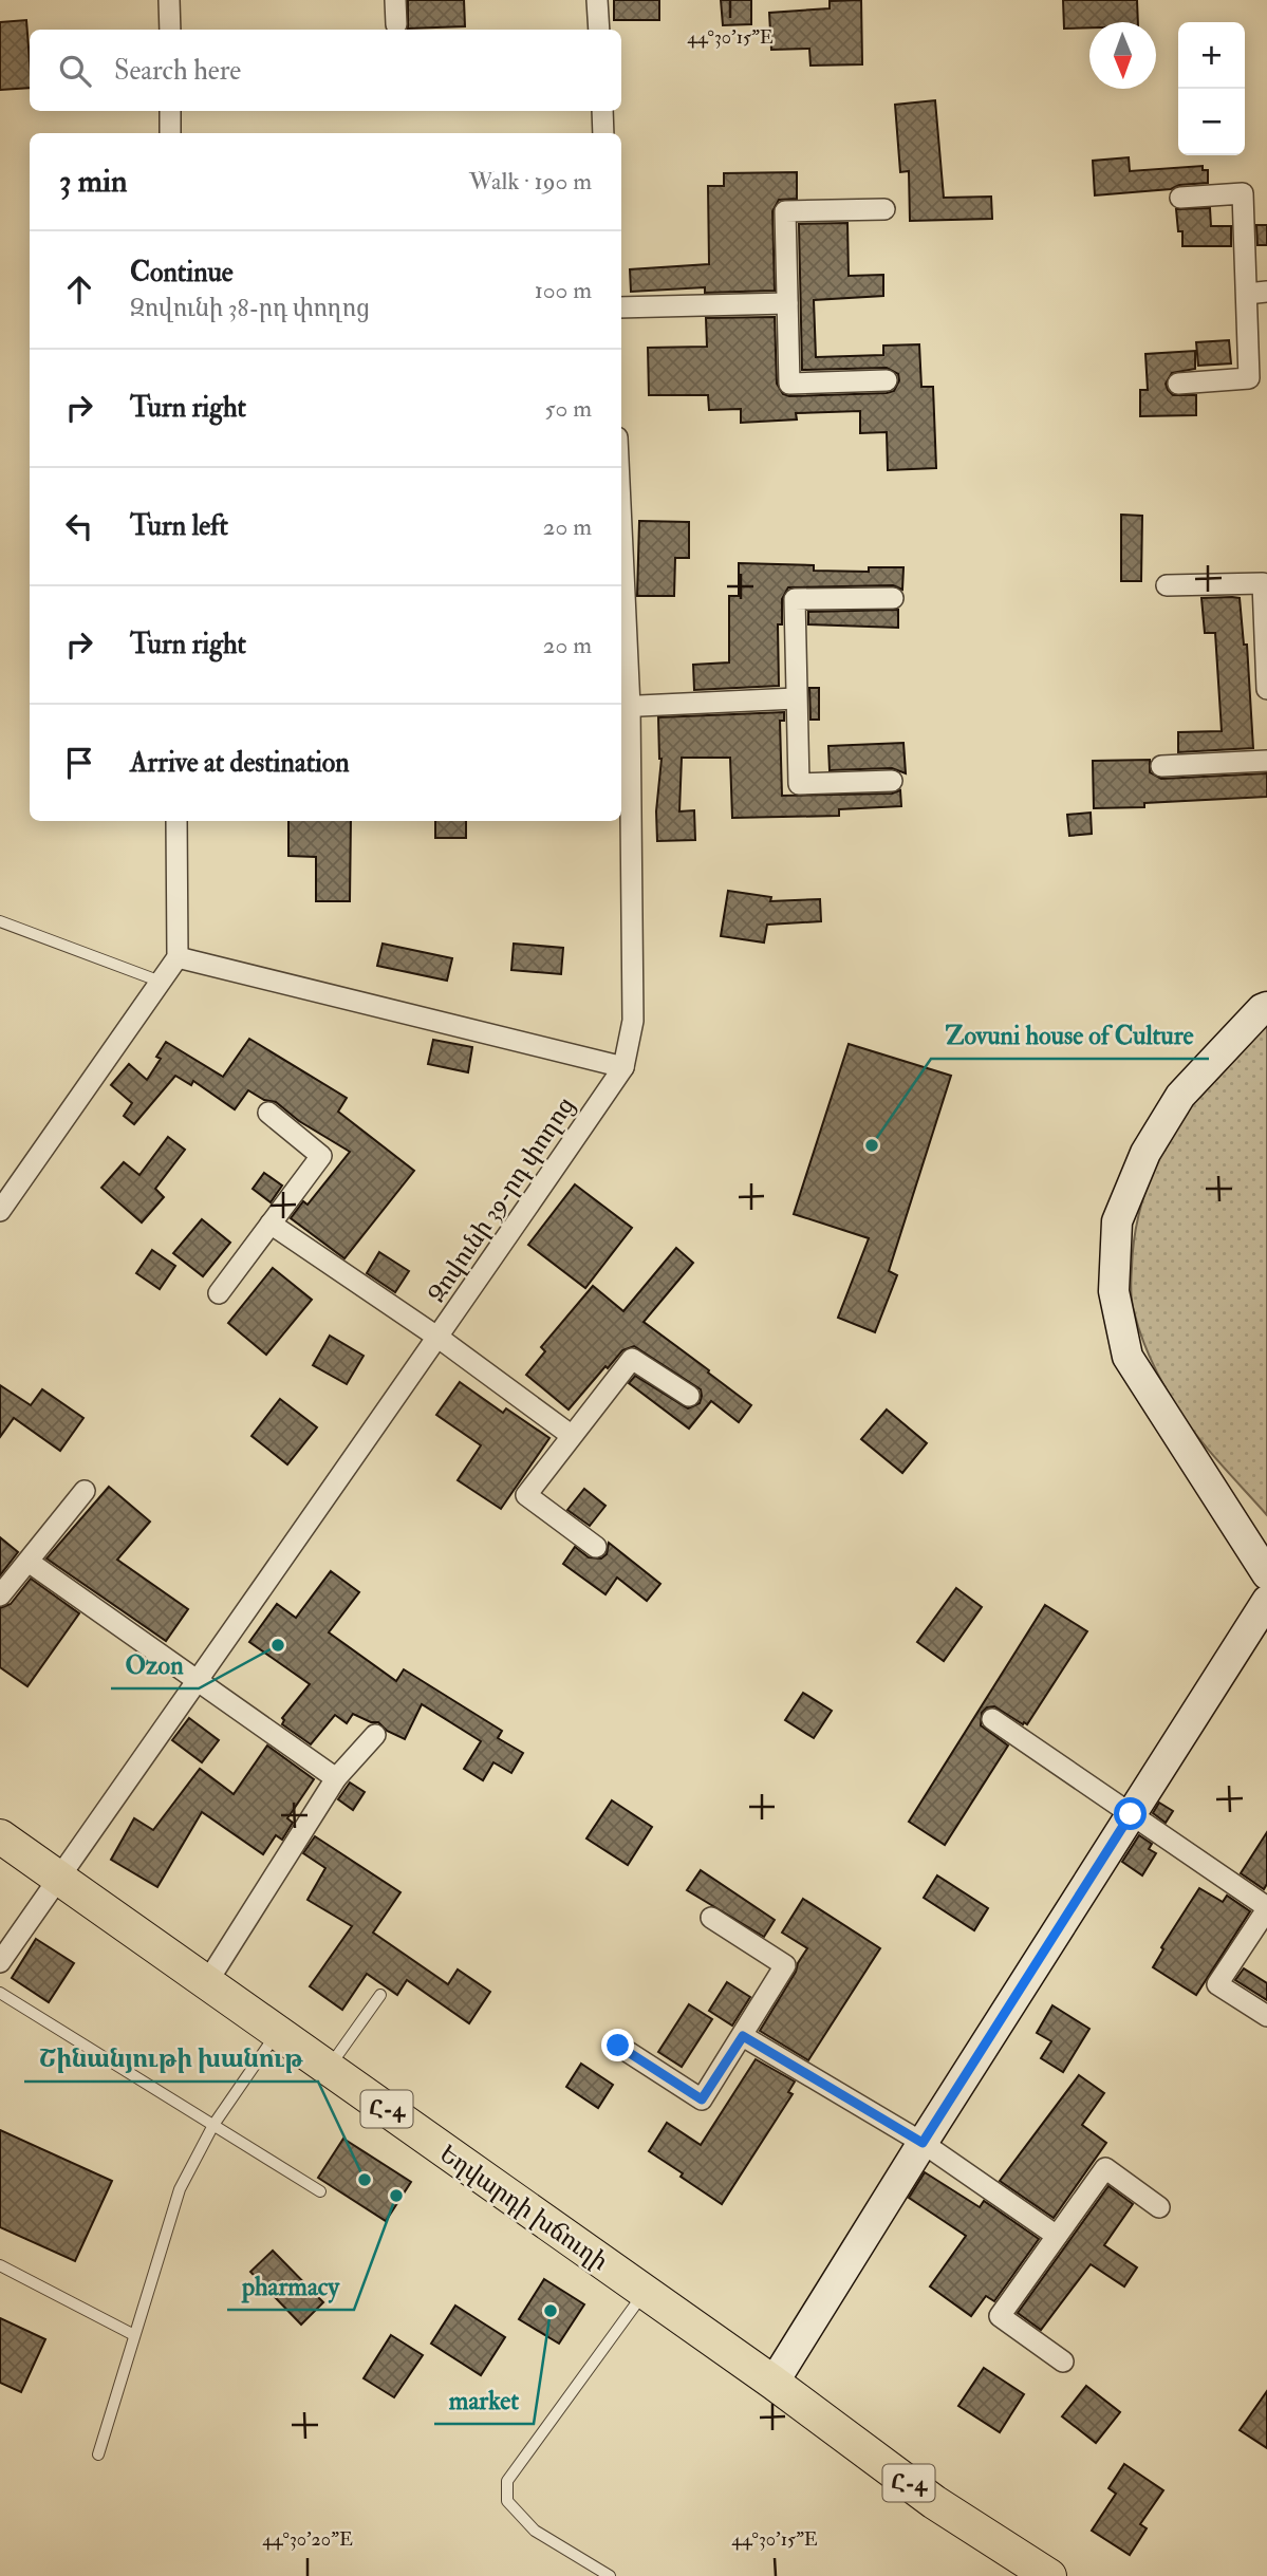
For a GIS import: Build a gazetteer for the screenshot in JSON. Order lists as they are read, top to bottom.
{
  "streets": {
    "main road": ["Հ-4", "Եղվարդի խճուղի"],
    "street": ["Զովունի 39-րդ փողոց"]
  },
  "crossings": [
    ["Զովունի 39-րդ փողոց", "Եղվարդի խճուղի"]
  ],
  "places": [
    "Zovuni house of Culture",
    "Ozon",
    "Շինանյութի խանութ",
    "pharmacy",
    "market"
  ],
  "north": "bottom",
  "page": {
    "map_buttons": ["+", "−"],
    "search": "Search here",
    "heading": ["3 min", "Walk · 190 m"],
    "list": [
      ["Continue", "Զովունի 38-րդ փողոց", "100 m"],
      ["Turn right", "50 m"],
      ["Turn left", "20 m"],
      ["Turn right", "20 m"],
      "Arrive at destination"
    ]
  },
  "coordinates": ["44°30'15\"E", "44°30'20\"E"]
}
